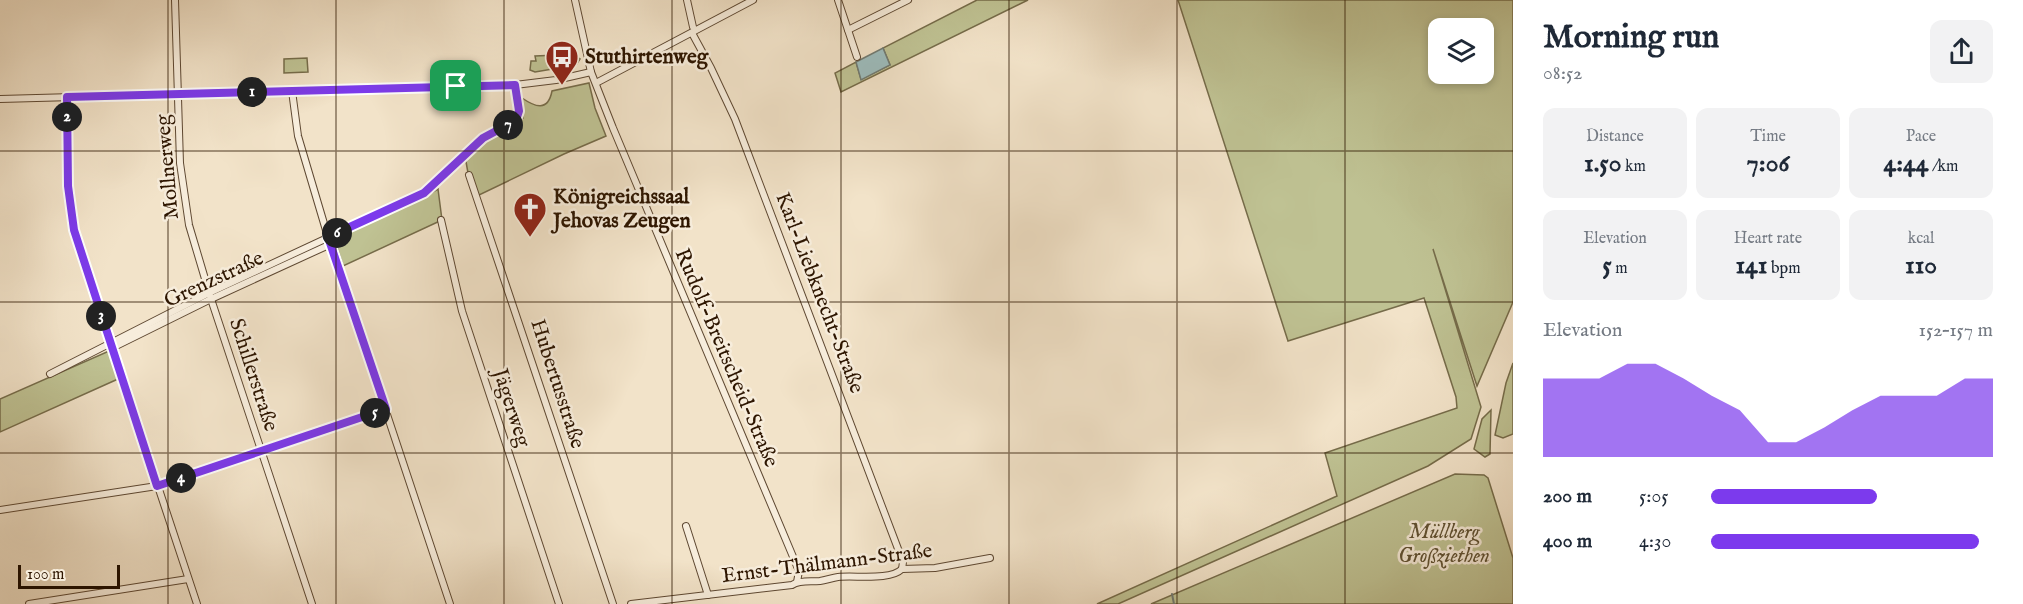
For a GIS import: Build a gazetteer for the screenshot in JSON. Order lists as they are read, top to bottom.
{
  "streets": {
    "street": [
      "Mollnerweg",
      "Karl-Liebknecht-Straße",
      "Rudolf-Breitscheid-Straße",
      "Schillerstraße",
      "Hubertusstraße",
      "Jägerweg",
      "Ernst-Thälmann-Straße"
    ]
  },
  "crossings": [
    ["Mollnerweg", "Schillerstraße"],
    ["Karl-Liebknecht-Straße", "Ernst-Thälmann-Straße"],
    ["Rudolf-Breitscheid-Straße", "Ernst-Thälmann-Straße"]
  ],
  "parks": ["Müllberg Großziethen"],
  "places": {
    "bus stop": ["Stuthirtenweg"],
    "church": ["Königreichssaal Jehovas Zeugen"]
  },
  "scale_bar": "100 m",
  "page": {
    "heading": ["Morning run", "08:52"],
    "pins": [
      "1",
      "2",
      "7",
      "6",
      "3",
      "5",
      "4"
    ],
    "stats": [
      ["Distance", "1.50 km"],
      ["Time", "7:06"],
      ["Pace", "4:44 /km"],
      ["Elevation", "5 m"],
      ["Heart rate", "141 bpm"],
      ["kcal", "110"]
    ],
    "chart": ["Elevation", "152–157 m"],
    "list": [
      {
        "name": "200 m",
        "note": "5:05"
      },
      {
        "name": "400 m",
        "note": "4:30"
      }
    ],
    "scale": "100 m"
  }
}
